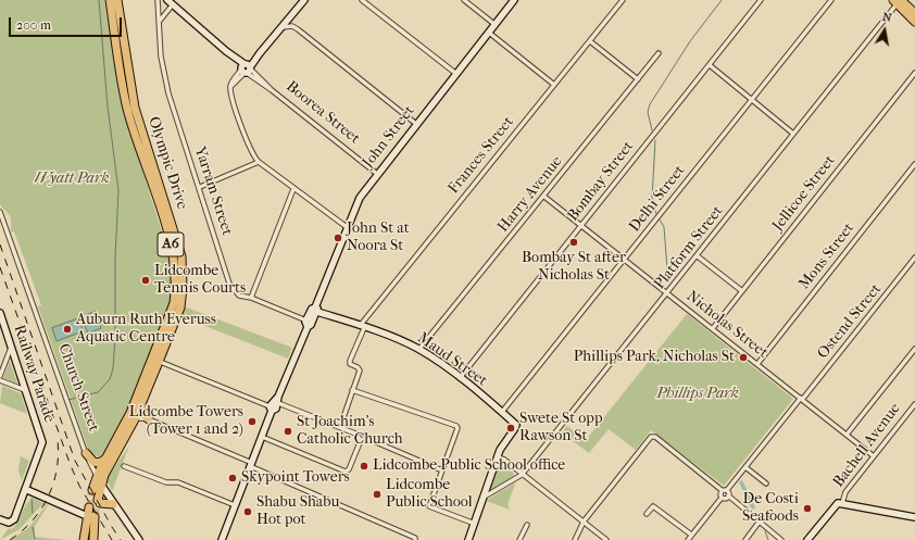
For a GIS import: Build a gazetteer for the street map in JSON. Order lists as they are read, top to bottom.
{
  "streets": {
    "highway": ["Olympic Drive", "A6", "Church Street"],
    "street": [
      "Boorea Street",
      "John Street",
      "Frances Street",
      "Bombay Street",
      "Yarram Street",
      "Jellicoe Street",
      "Harry Avenue",
      "Delhi Street",
      "Platform Street",
      "Mons Street",
      "Ostend Street",
      "Nicholas Street",
      "Maud Street",
      "Railway Parade",
      "Bachell Avenue"
    ]
  },
  "crossings": [
    ["Boorea Street", "John Street"],
    ["John Street", "Yarram Street"],
    ["John Street", "Maud Street"],
    ["Frances Street", "Maud Street"],
    ["Olympic Drive", "Church Street"],
    ["Bombay Street", "Nicholas Street"],
    ["Bombay Street", "Maud Street"],
    ["Jellicoe Street", "Nicholas Street"],
    ["Harry Avenue", "Nicholas Street"],
    ["Harry Avenue", "Maud Street"],
    ["Delhi Street", "Nicholas Street"],
    ["Delhi Street", "Maud Street"],
    ["Platform Street", "Nicholas Street"],
    ["Mons Street", "Nicholas Street"],
    ["Ostend Street", "Nicholas Street"],
    ["Nicholas Street", "Bachell Avenue"]
  ],
  "parks": ["Wyatt Park", "Phillips Park"],
  "places": [
    "John St at Noora St",
    "Bombay St after Nicholas St",
    "Lidcombe Tennis Courts",
    "Auburn Ruth Everuss Aquatic Centre",
    "Phillips Park, Nicholas St",
    "Lidcombe Towers (Tower 1 and 2)",
    "Swete St opp Rawson St",
    "St Joachim’s Catholic Church",
    "Lidcombe Public School office",
    "Skypoint Towers",
    "Lidcombe Public School",
    "De Costi Seafoods",
    "Shabu Shabu Hot pot"
  ],
  "scale_bar": "200 m",
  "north": "top"
}
